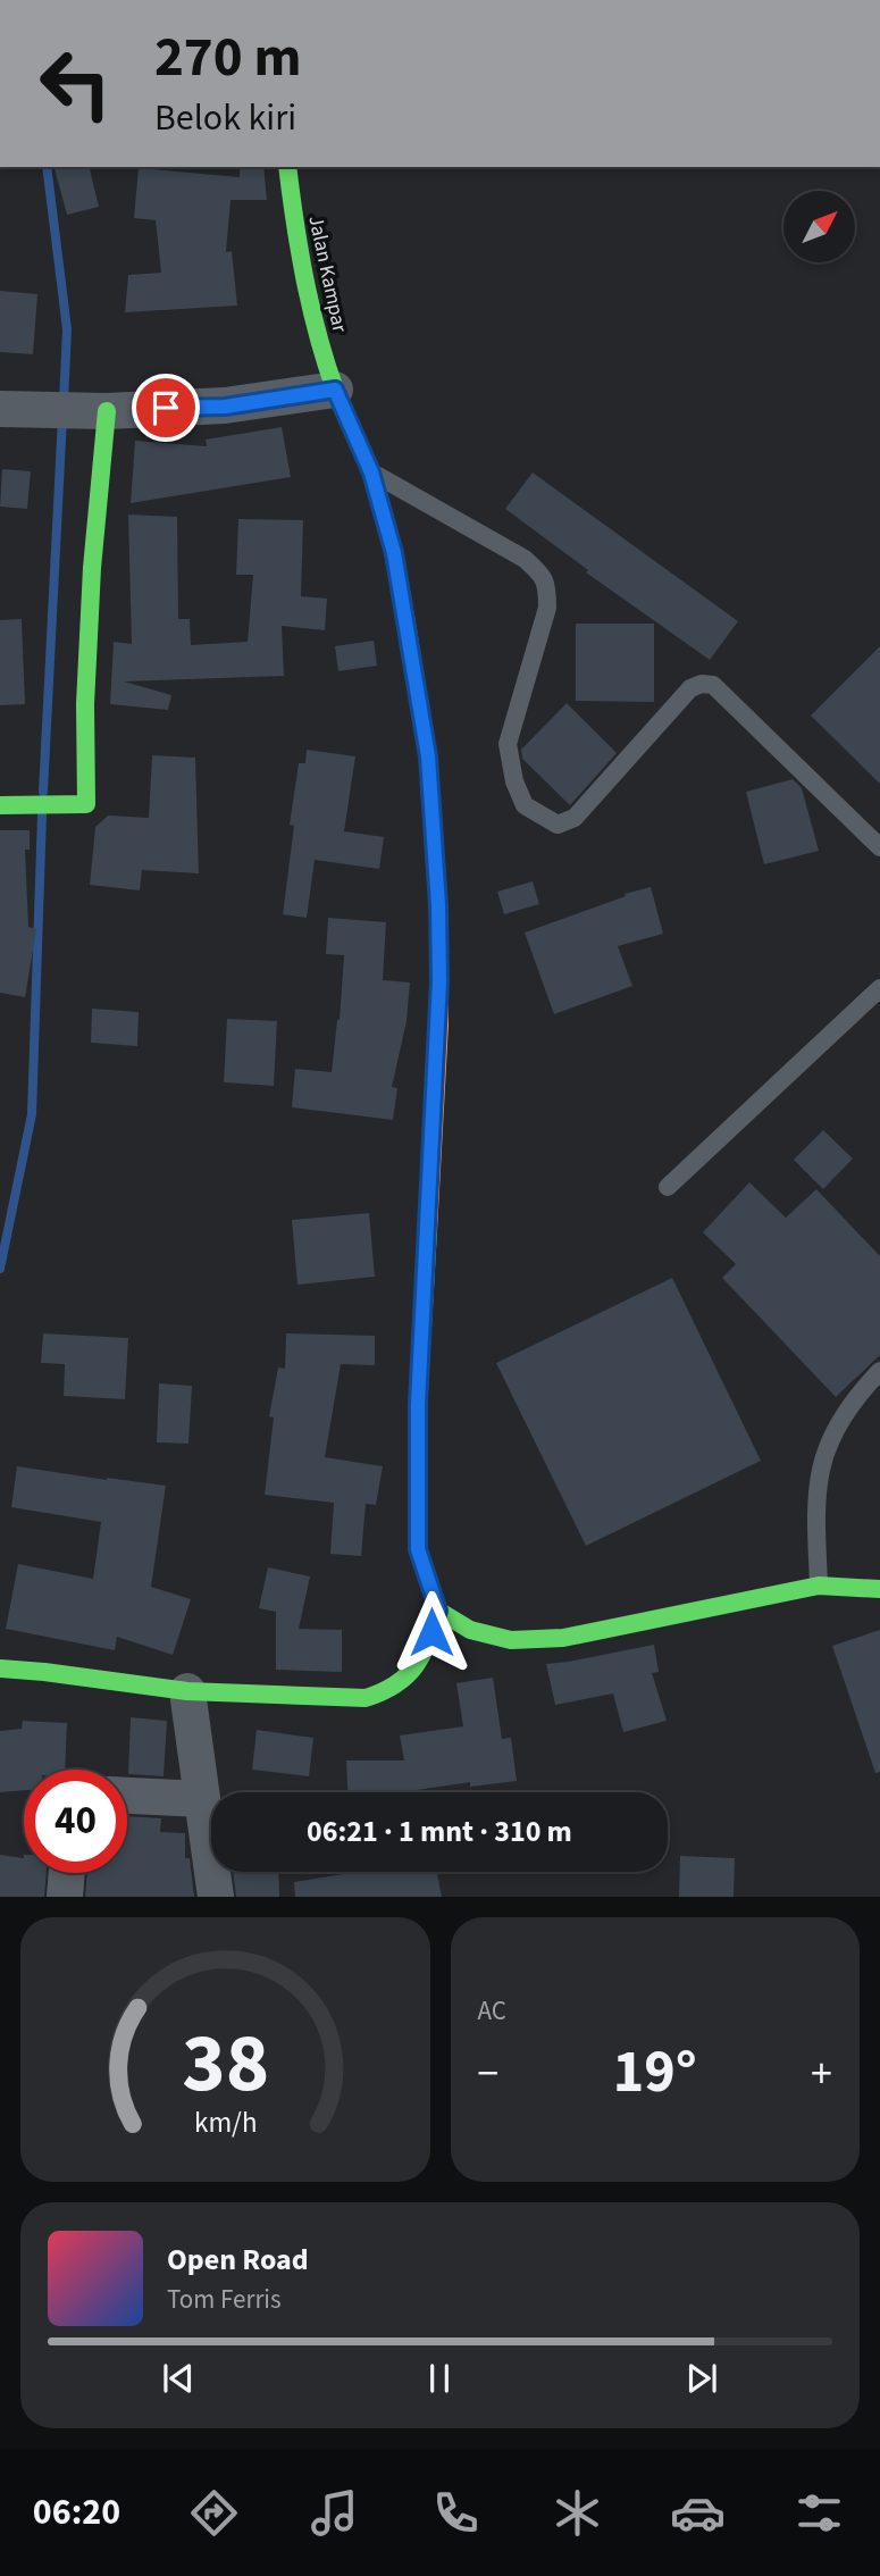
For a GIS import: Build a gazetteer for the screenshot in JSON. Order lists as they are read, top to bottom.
{
  "streets": {
    "street": ["Jalan Kampar"]
  },
  "north": "top right",
  "page": {
    "turn": ["270 m", "Belok kiri"],
    "limit": "40",
    "trip": "06:21 · 1 mnt · 310 m",
    "tile": "AC",
    "heat": ["−", "19°", "+"],
    "song": ["Open Road", "Tom Ferris"],
    "tabs": "06:20",
    "gauge": ["38", "km/h"]
  }
}
